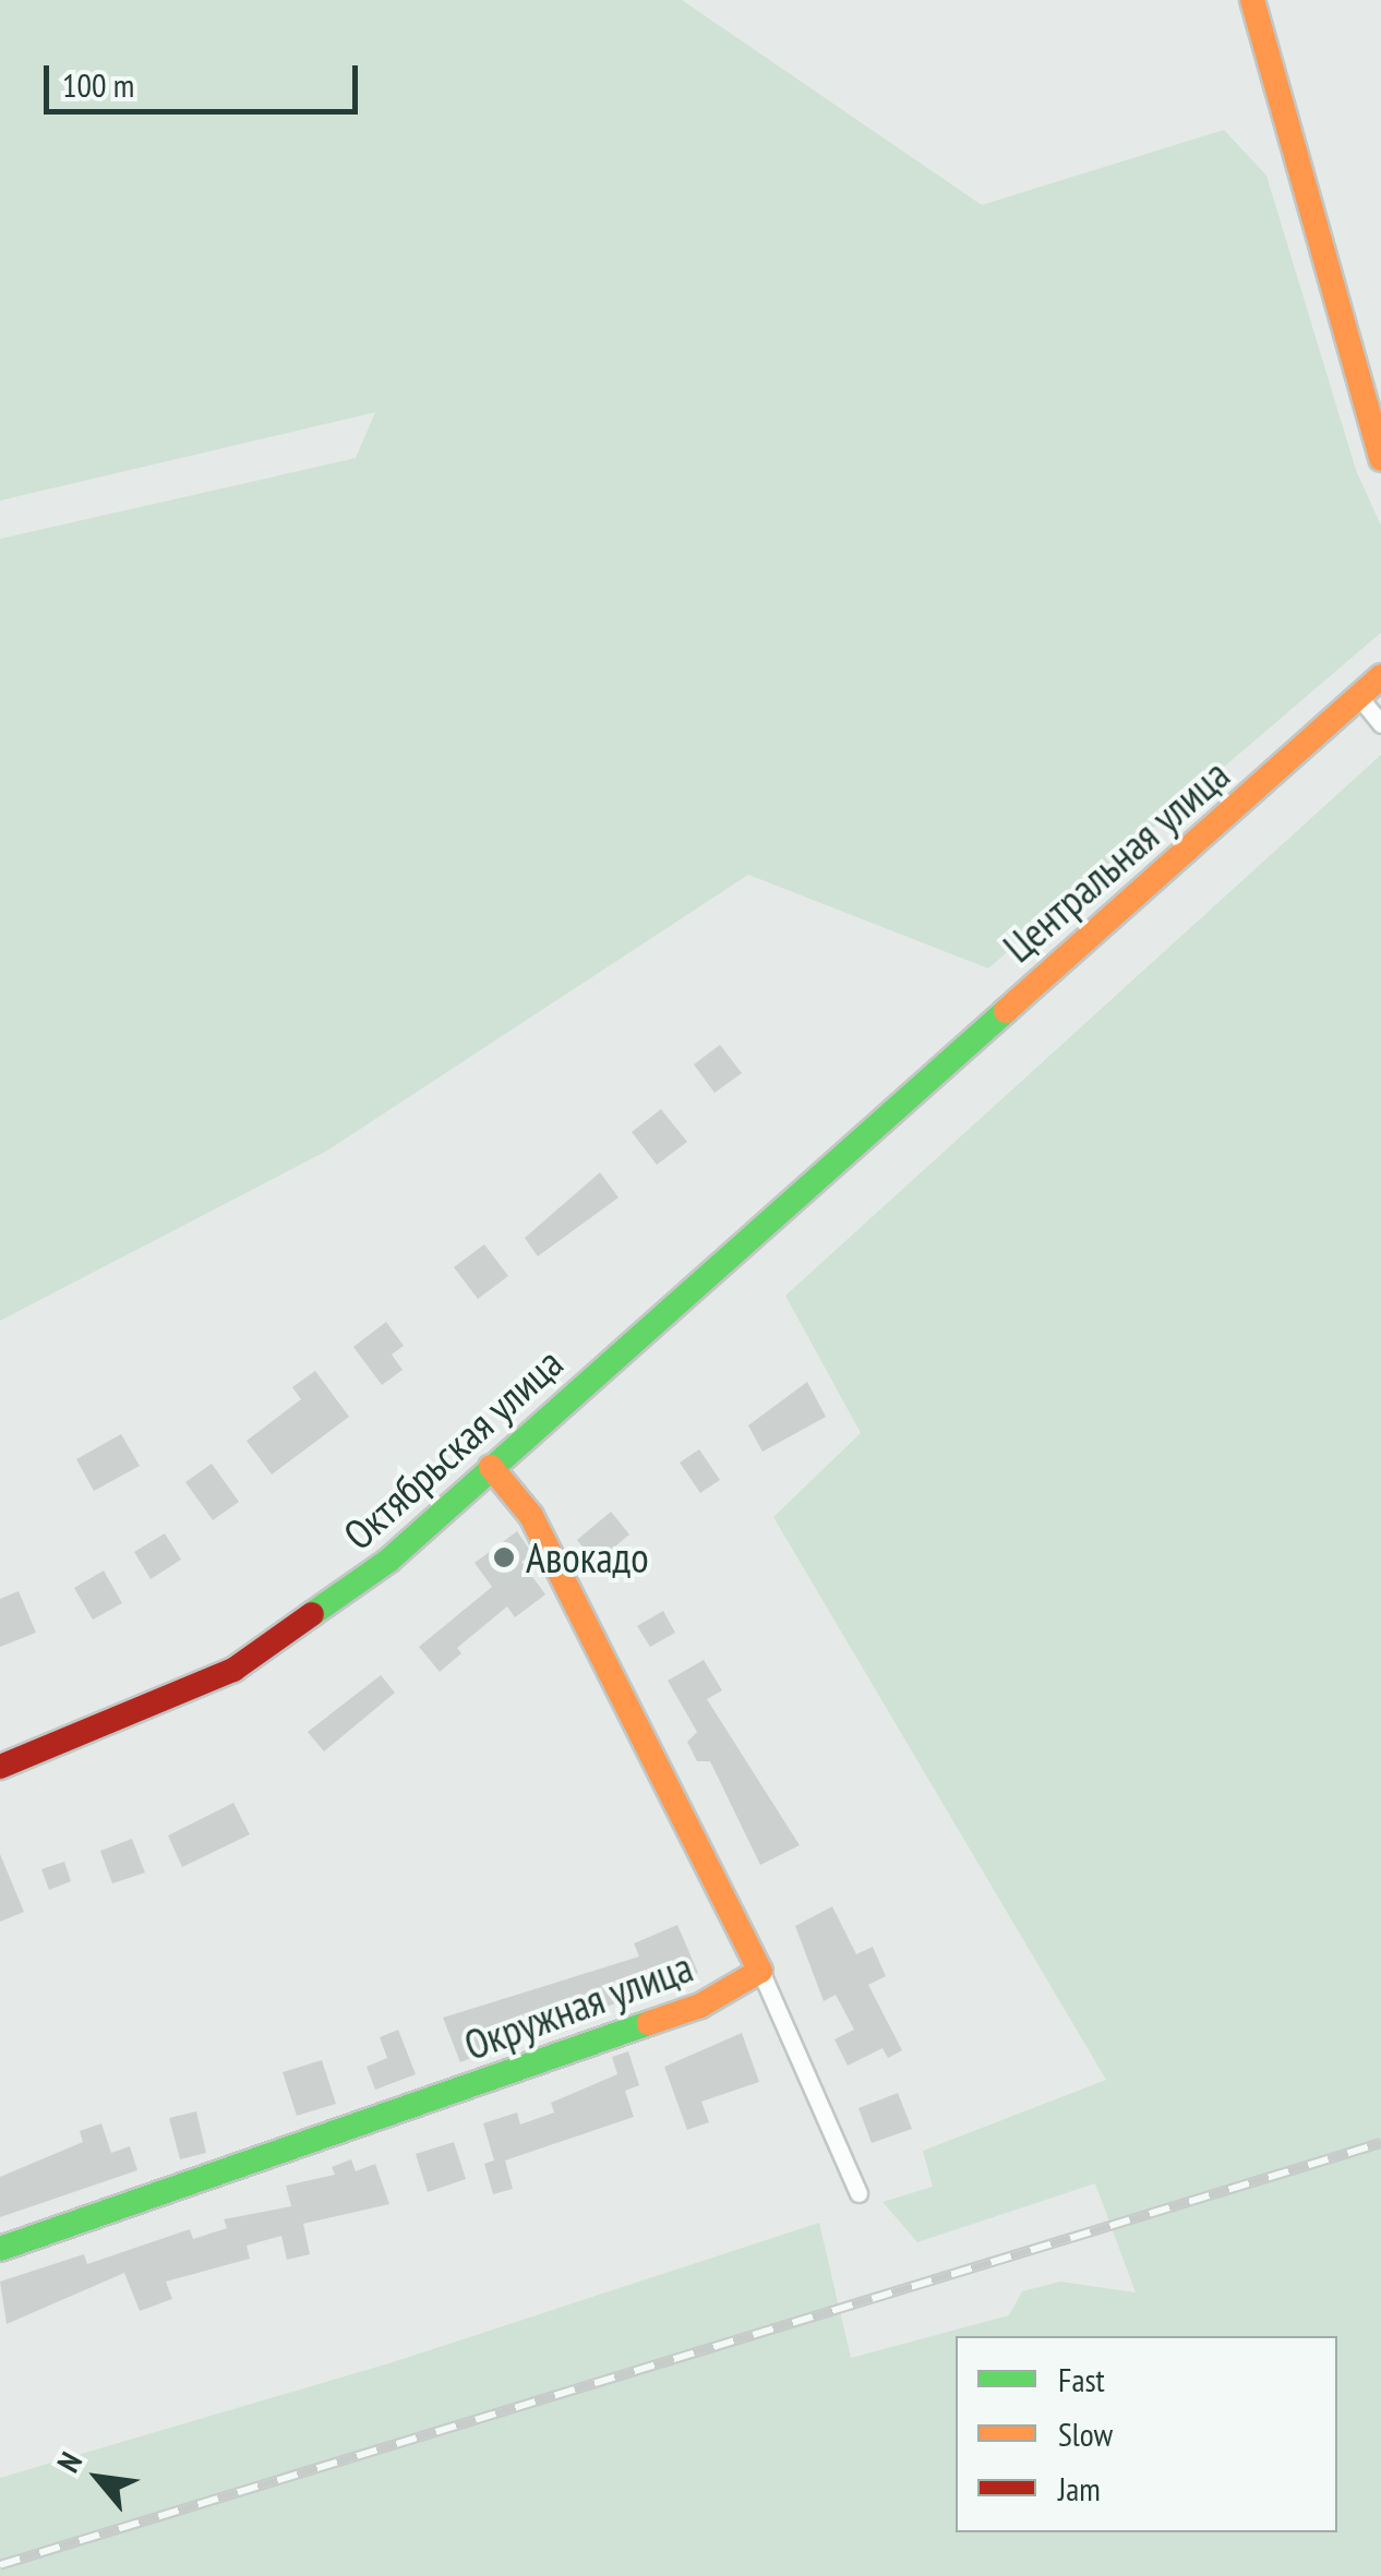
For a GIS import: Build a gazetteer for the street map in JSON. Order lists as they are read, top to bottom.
{
  "streets": {
    "street": ["Центральная улица", "Октябрьская улица", "Окружная улица"]
  },
  "crossings": [
    ["Центральная улица", "Октябрьская улица"],
    ["Октябрьская улица", "Окружная улица"]
  ],
  "places": ["Авокадо"],
  "legend": ["Fast", "Slow", "Jam"],
  "scale_bar": "100 m",
  "north": "top left"
}
